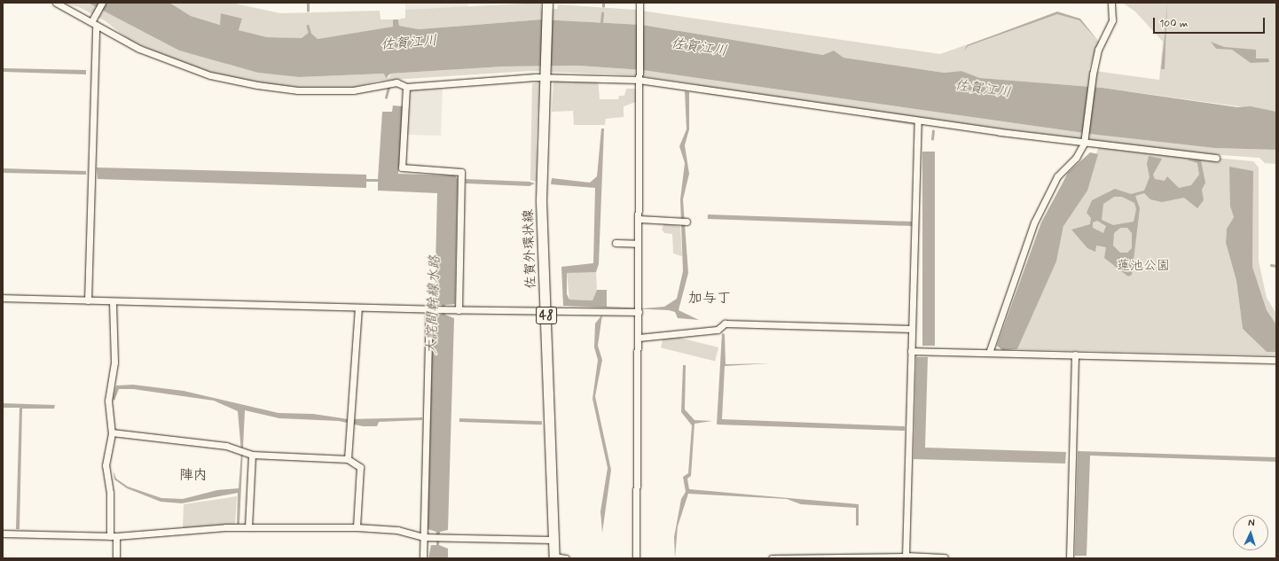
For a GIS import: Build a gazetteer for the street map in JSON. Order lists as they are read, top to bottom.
{
  "streets": {
    "main road": ["佐賀外環状線", "48"]
  },
  "districts": ["加与丁", "陣内"],
  "water": ["佐賀江川", "大詫間幹線水路"],
  "parks": ["蓮池公園"],
  "scale_bar": "100 m",
  "north": "top"
}
